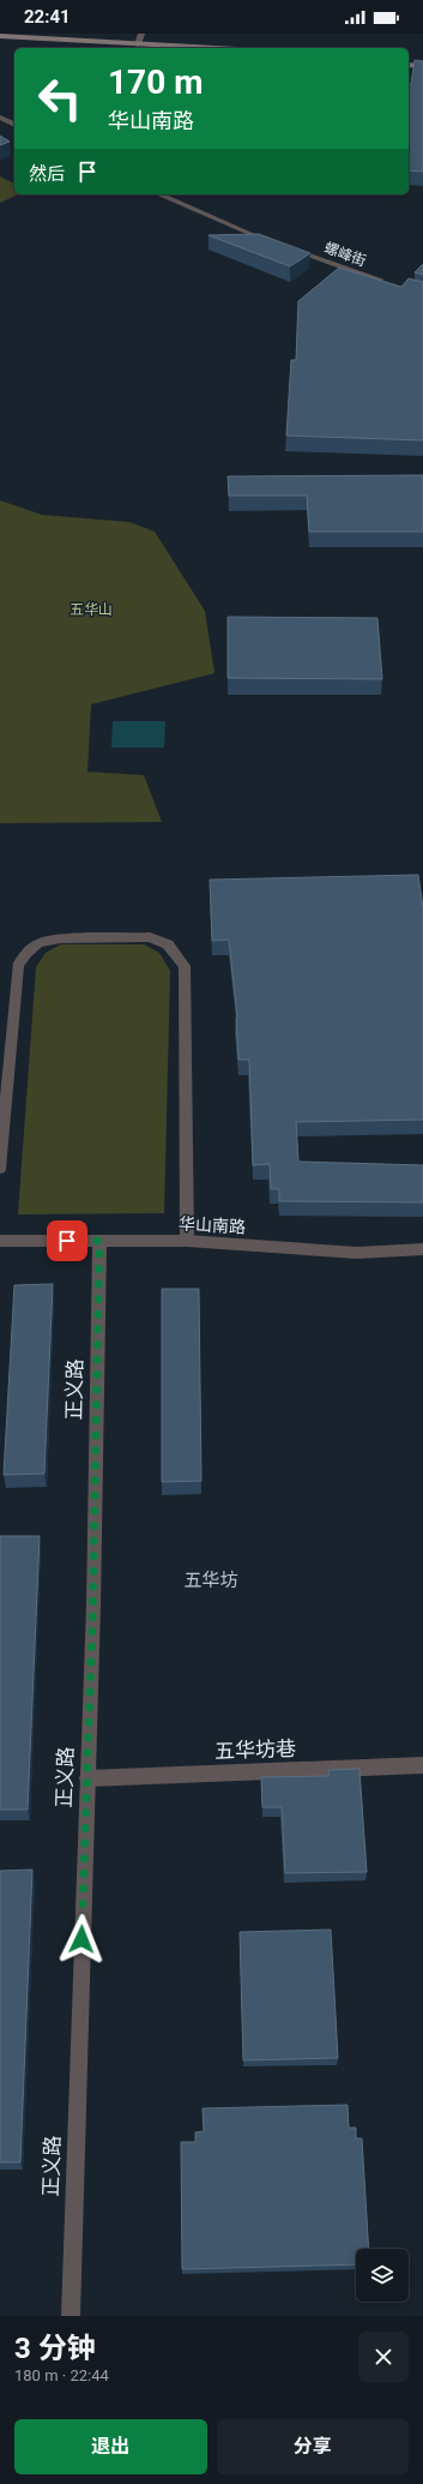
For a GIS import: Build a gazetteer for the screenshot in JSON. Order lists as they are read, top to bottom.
{
  "streets": {
    "street": [
      "螺峰街",
      "华山南路",
      "正义路",
      "五华坊巷"
    ]
  },
  "crossings": [
    ["华山南路", "正义路"],
    ["正义路", "五华坊巷"]
  ],
  "districts": ["五华坊"],
  "parks": ["五华山"],
  "page": {
    "status": "22:41",
    "turn": ["170 m", "华山南路"],
    "then": "然后",
    "heading": ["3 分钟", "180 m · 22:44"],
    "buttons": ["退出", "分享"]
  }
}
